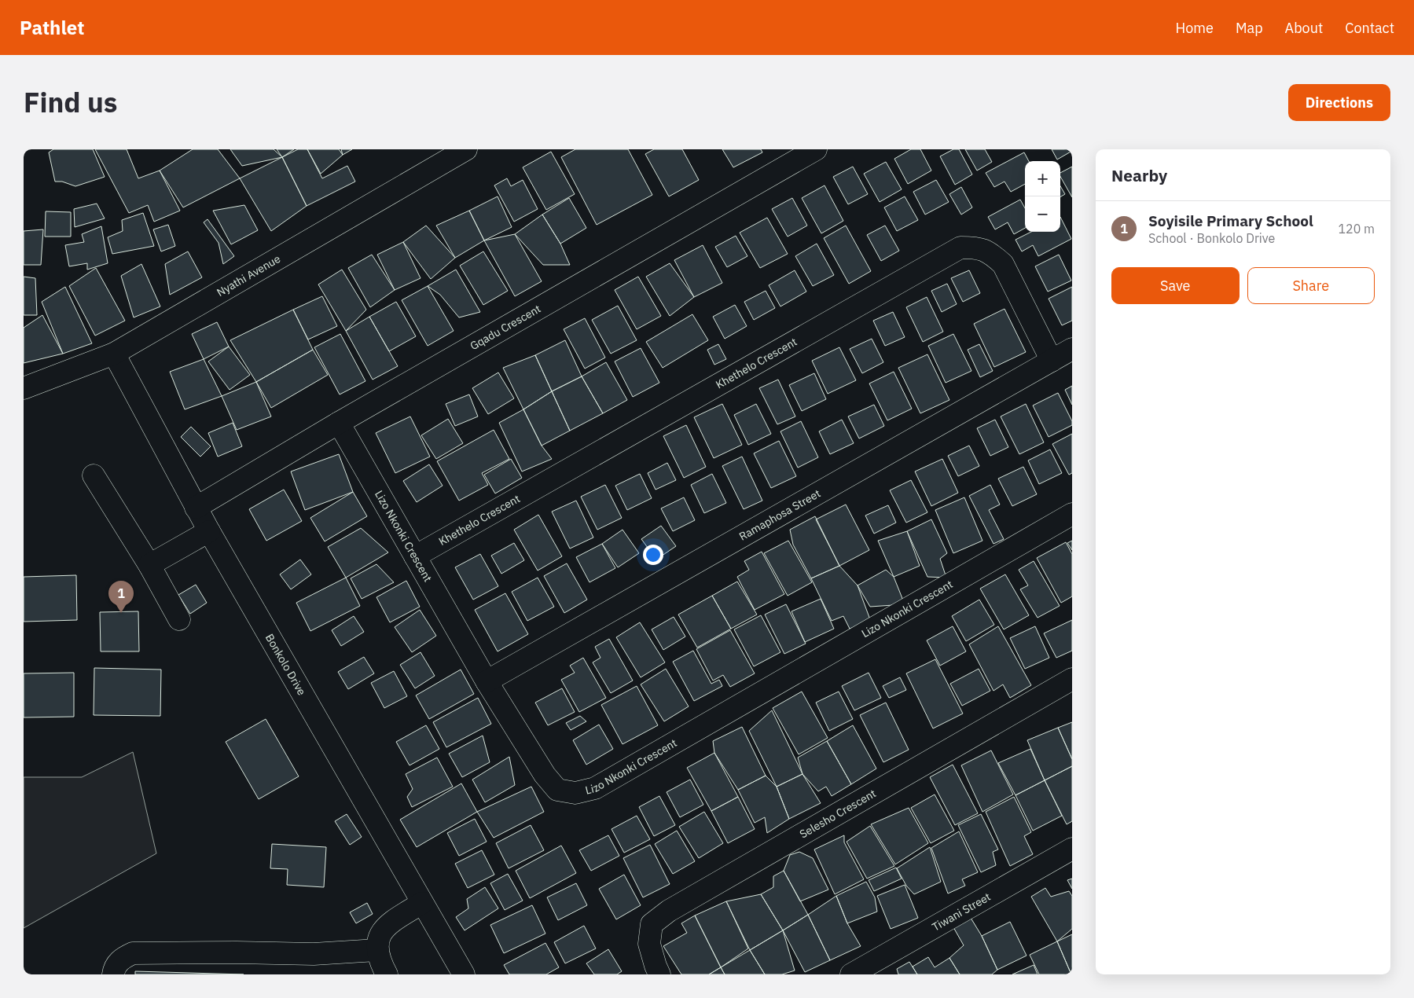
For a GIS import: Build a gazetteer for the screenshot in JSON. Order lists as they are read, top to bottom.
{
  "streets": {
    "street": [
      "Nyathi Avenue",
      "Gqadu Crescent",
      "Khethelo Crescent",
      "Ramaphosa Street",
      "Lizo Nkonki Crescent",
      "Bonkolo Drive",
      "Selesho Crescent",
      "Tiwani Street"
    ]
  },
  "crossings": [
    ["Nyathi Avenue", "Bonkolo Drive"],
    ["Gqadu Crescent", "Lizo Nkonki Crescent"],
    ["Gqadu Crescent", "Bonkolo Drive"],
    ["Khethelo Crescent", "Ramaphosa Street"],
    ["Khethelo Crescent", "Lizo Nkonki Crescent"],
    ["Ramaphosa Street", "Lizo Nkonki Crescent"]
  ],
  "page": {
    "header": "Pathlet",
    "nav": [
      "Home",
      "Map",
      "About",
      "Contact"
    ],
    "title": "Find us",
    "buttons": [
      "Directions",
      ["Save", "Share"]
    ],
    "heading": "Nearby",
    "map_buttons": ["+", "−"],
    "list": [
      {
        "mark": "1",
        "name": "Soyisile Primary School",
        "note": "School · Bonkolo Drive",
        "value": "120 m"
      }
    ],
    "pins": "1"
  }
}
